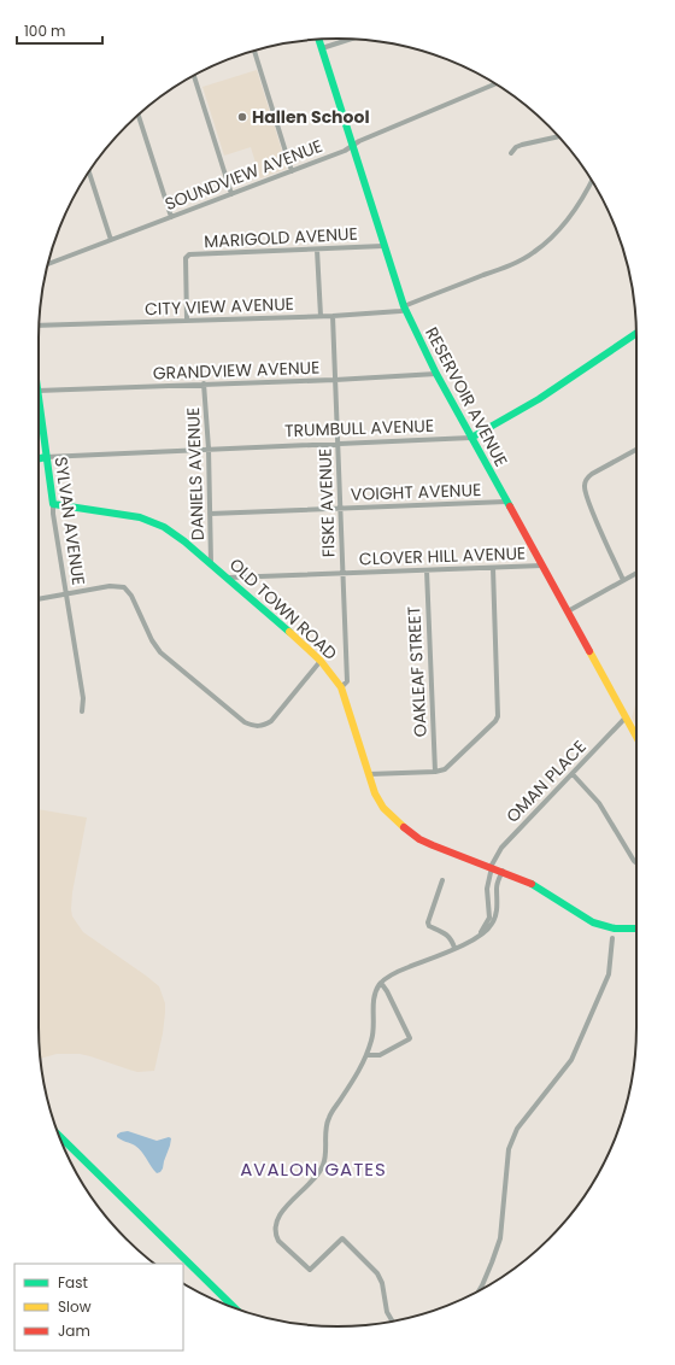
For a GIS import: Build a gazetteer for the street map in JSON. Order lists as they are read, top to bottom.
{
  "streets": {
    "main road": [
      "RESERVOIR AVENUE",
      "TRUMBULL AVENUE",
      "SYLVAN AVENUE",
      "OLD TOWN ROAD"
    ],
    "street": [
      "SOUNDVIEW AVENUE",
      "MARIGOLD AVENUE",
      "CITY VIEW AVENUE",
      "GRANDVIEW AVENUE",
      "DANIELS AVENUE",
      "VOIGHT AVENUE",
      "FISKE AVENUE",
      "CLOVER HILL AVENUE",
      "OAKLEAF STREET",
      "OMAN PLACE"
    ]
  },
  "crossings": [
    ["SOUNDVIEW AVENUE", "RESERVOIR AVENUE"],
    ["MARIGOLD AVENUE", "CITY VIEW AVENUE"],
    ["MARIGOLD AVENUE", "RESERVOIR AVENUE"],
    ["CITY VIEW AVENUE", "RESERVOIR AVENUE"],
    ["CITY VIEW AVENUE", "FISKE AVENUE"],
    ["GRANDVIEW AVENUE", "RESERVOIR AVENUE"],
    ["GRANDVIEW AVENUE", "DANIELS AVENUE"],
    ["GRANDVIEW AVENUE", "FISKE AVENUE"],
    ["RESERVOIR AVENUE", "TRUMBULL AVENUE"],
    ["RESERVOIR AVENUE", "VOIGHT AVENUE"],
    ["RESERVOIR AVENUE", "CLOVER HILL AVENUE"],
    ["RESERVOIR AVENUE", "OMAN PLACE"],
    ["TRUMBULL AVENUE", "DANIELS AVENUE"],
    ["TRUMBULL AVENUE", "FISKE AVENUE"],
    ["TRUMBULL AVENUE", "SYLVAN AVENUE"],
    ["DANIELS AVENUE", "VOIGHT AVENUE"],
    ["DANIELS AVENUE", "OLD TOWN ROAD"],
    ["VOIGHT AVENUE", "FISKE AVENUE"],
    ["FISKE AVENUE", "CLOVER HILL AVENUE"],
    ["FISKE AVENUE", "OLD TOWN ROAD"],
    ["SYLVAN AVENUE", "OLD TOWN ROAD"],
    ["CLOVER HILL AVENUE", "OLD TOWN ROAD"],
    ["CLOVER HILL AVENUE", "OAKLEAF STREET"],
    ["OLD TOWN ROAD", "OMAN PLACE"]
  ],
  "districts": ["AVALON GATES"],
  "places": ["Hallen School"],
  "legend": ["Fast", "Slow", "Jam"],
  "scale_bar": "100 m"
}
